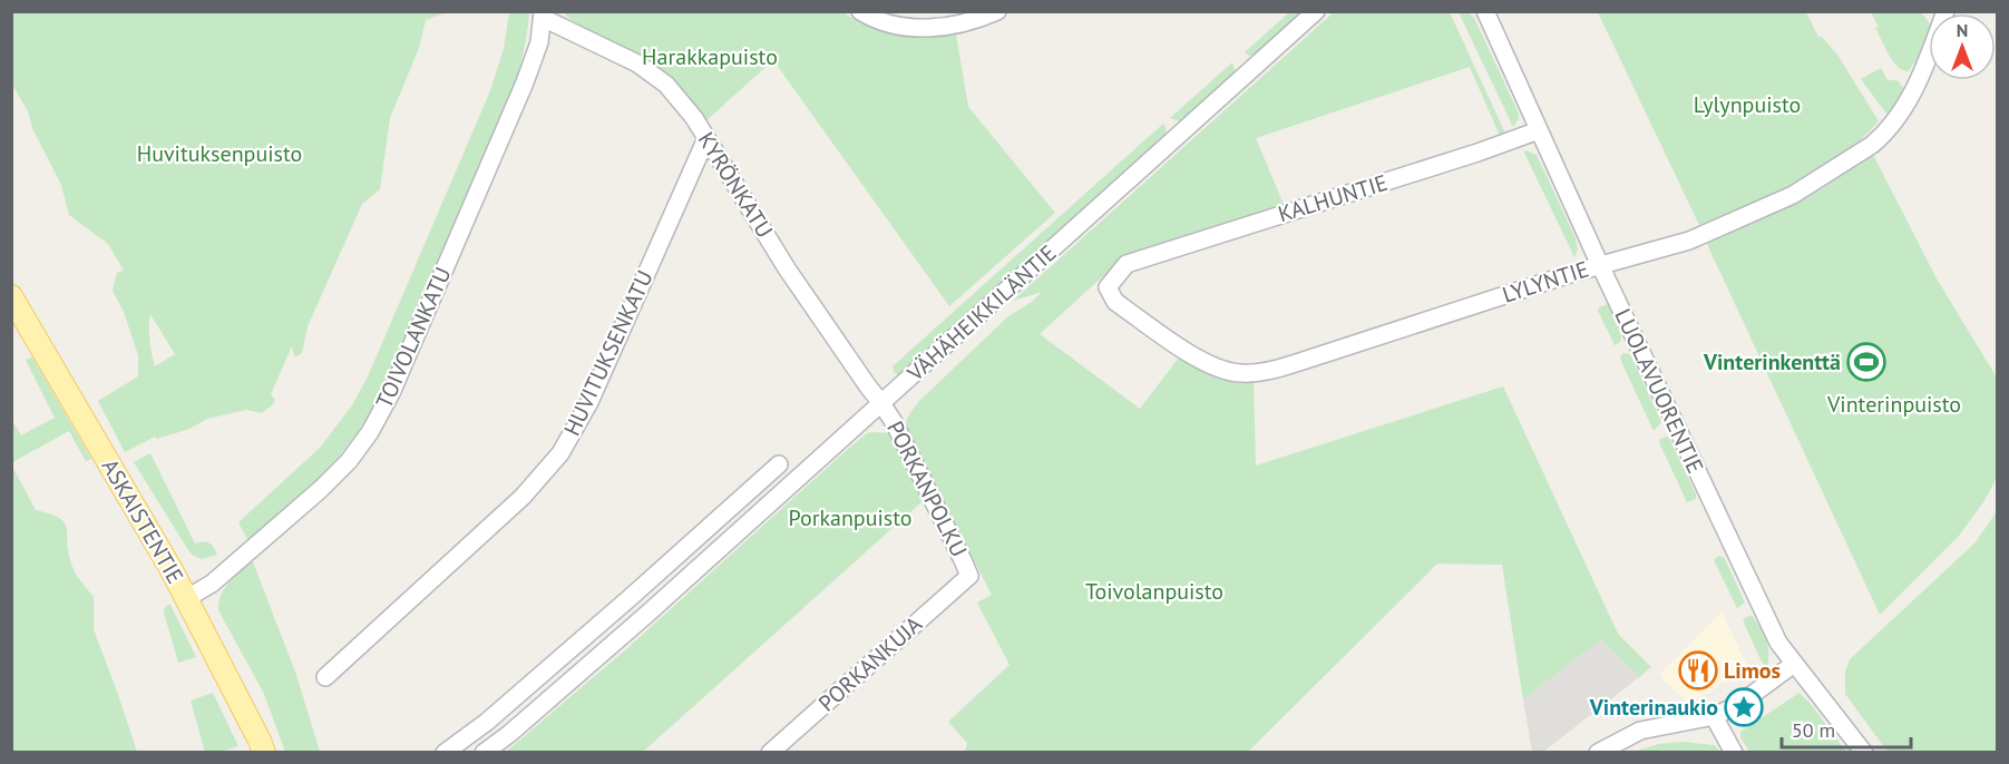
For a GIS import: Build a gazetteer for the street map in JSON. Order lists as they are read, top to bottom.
{
  "streets": {
    "main road": ["ASKAISTENTIE"],
    "street": [
      "KYRÖNKATU",
      "KALHUNTIE",
      "LYLYNTIE",
      "VÄHÄHEIKKILÄNTIE",
      "TOIVOLANKATU",
      "HUVITUKSENKATU",
      "LUOLAVUORENTIE",
      "PORKANPOLKU",
      "PORKANKUJA"
    ]
  },
  "crossings": [
    ["KYRÖNKATU", "VÄHÄHEIKKILÄNTIE"],
    ["KYRÖNKATU", "TOIVOLANKATU"],
    ["KYRÖNKATU", "HUVITUKSENKATU"],
    ["KYRÖNKATU", "PORKANPOLKU"],
    ["KALHUNTIE", "LYLYNTIE"],
    ["KALHUNTIE", "LUOLAVUORENTIE"],
    ["LYLYNTIE", "LUOLAVUORENTIE"],
    ["VÄHÄHEIKKILÄNTIE", "PORKANPOLKU"],
    ["TOIVOLANKATU", "ASKAISTENTIE"],
    ["PORKANPOLKU", "PORKANKUJA"]
  ],
  "parks": [
    "Harakkapuisto",
    "Lylynpuisto",
    "Huvituksenpuisto",
    "Vinterinpuisto",
    "Porkanpuisto",
    "Toivolanpuisto"
  ],
  "places": {
    "sports": ["Vinterinkenttä"],
    "restaurant": ["Limos"],
    "place": ["Vinterinaukio"]
  },
  "scale_bar": "50 m",
  "north": "top"
}
